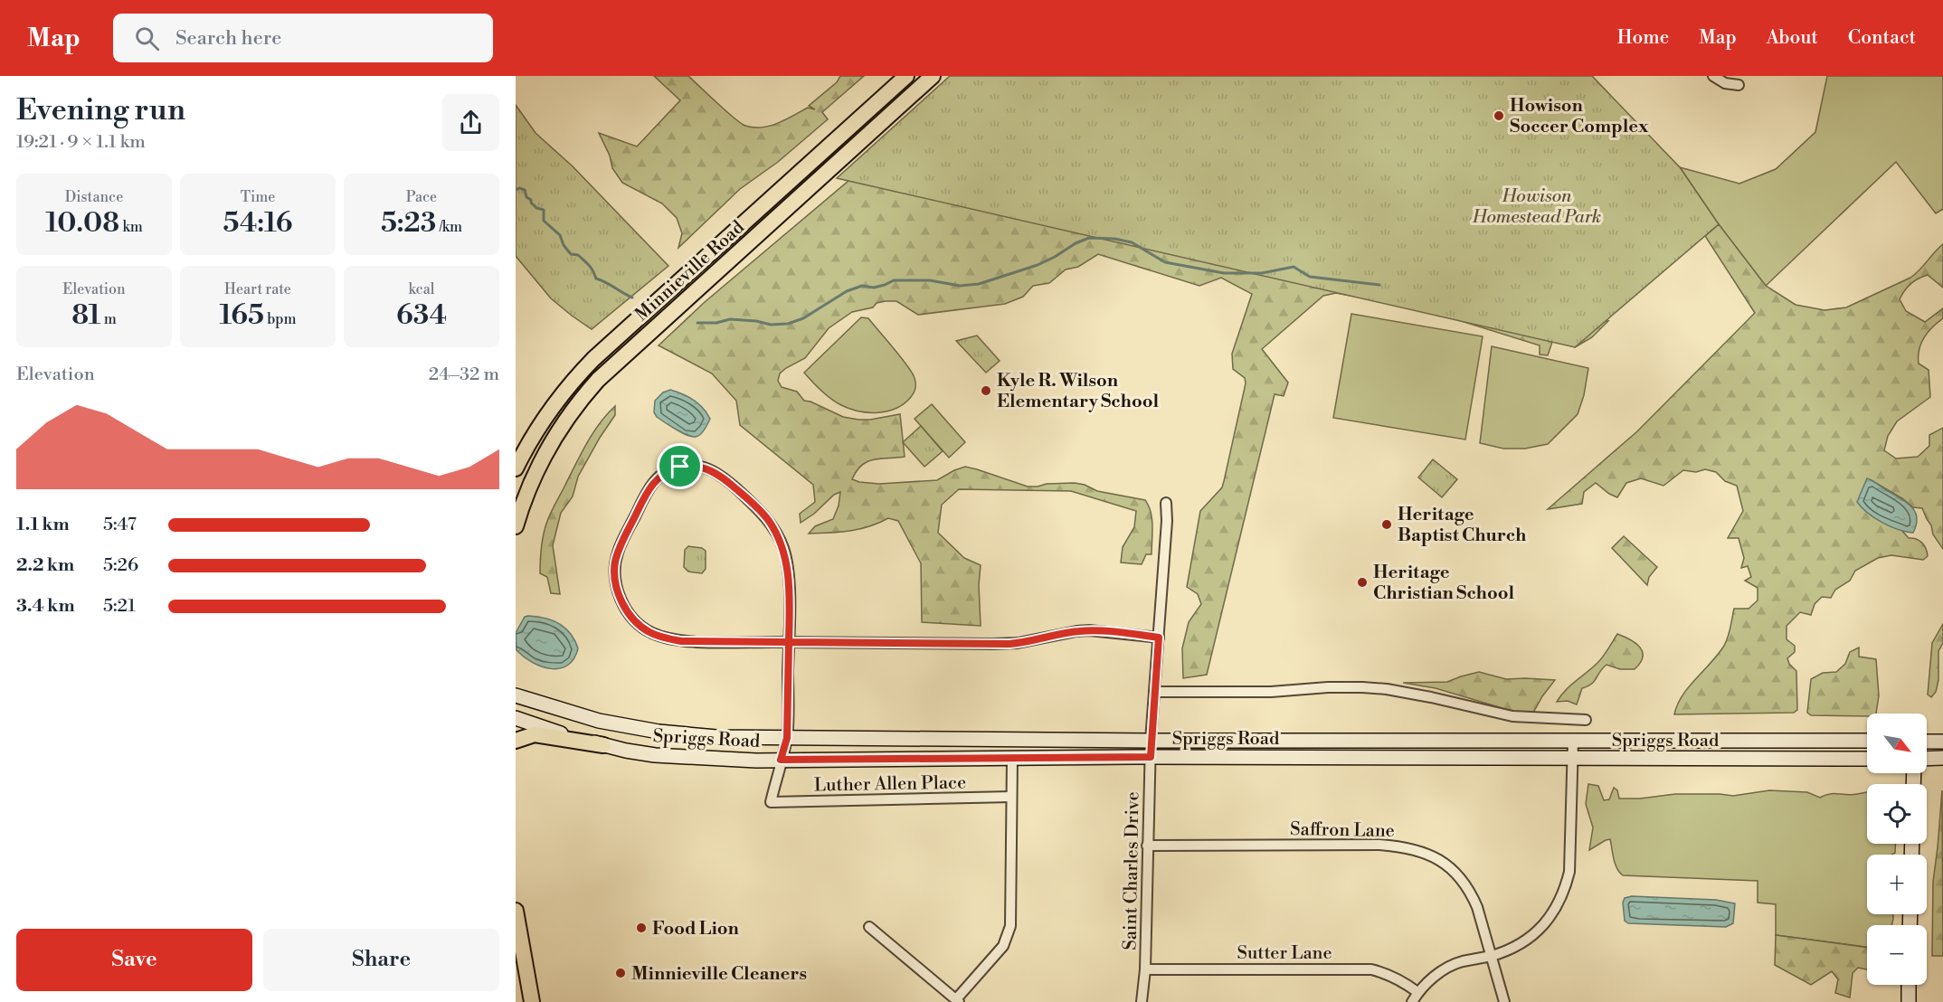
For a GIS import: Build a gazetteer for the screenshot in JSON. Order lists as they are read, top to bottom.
{
  "streets": {
    "main road": ["Minnieville Road", "Spriggs Road"],
    "street": [
      "Luther Allen Place",
      "Saffron Lane",
      "Saint Charles Drive",
      "Sutter Lane"
    ]
  },
  "crossings": [
    ["Spriggs Road", "Luther Allen Place"],
    ["Spriggs Road", "Saint Charles Drive"],
    ["Saffron Lane", "Saint Charles Drive"],
    ["Saint Charles Drive", "Sutter Lane"]
  ],
  "parks": ["Howison Homestead Park"],
  "places": [
    "Howison Soccer Complex",
    "Kyle R. Wilson Elementary School",
    "Heritage Baptist Church",
    "Heritage Christian School",
    "Food Lion",
    "Minnieville Cleaners"
  ],
  "north": "bottom right",
  "page": {
    "header": "Map",
    "search": "Search here",
    "nav": [
      "Home",
      "Map",
      "About",
      "Contact"
    ],
    "heading": ["Evening run", "19:21 · 9 × 1.1 km"],
    "stats": [
      ["Distance", "10.08 km"],
      ["Time", "54:16"],
      ["Pace", "5:23 /km"],
      ["Elevation", "81 m"],
      ["Heart rate", "165 bpm"],
      ["kcal", "634"]
    ],
    "chart": ["Elevation", "24–32 m"],
    "list": [
      {
        "name": "1.1 km",
        "note": "5:47"
      },
      {
        "name": "2.2 km",
        "note": "5:26"
      },
      {
        "name": "3.4 km",
        "note": "5:21"
      }
    ],
    "map_buttons": ["+", "−"],
    "buttons": ["Save", "Share"]
  }
}
